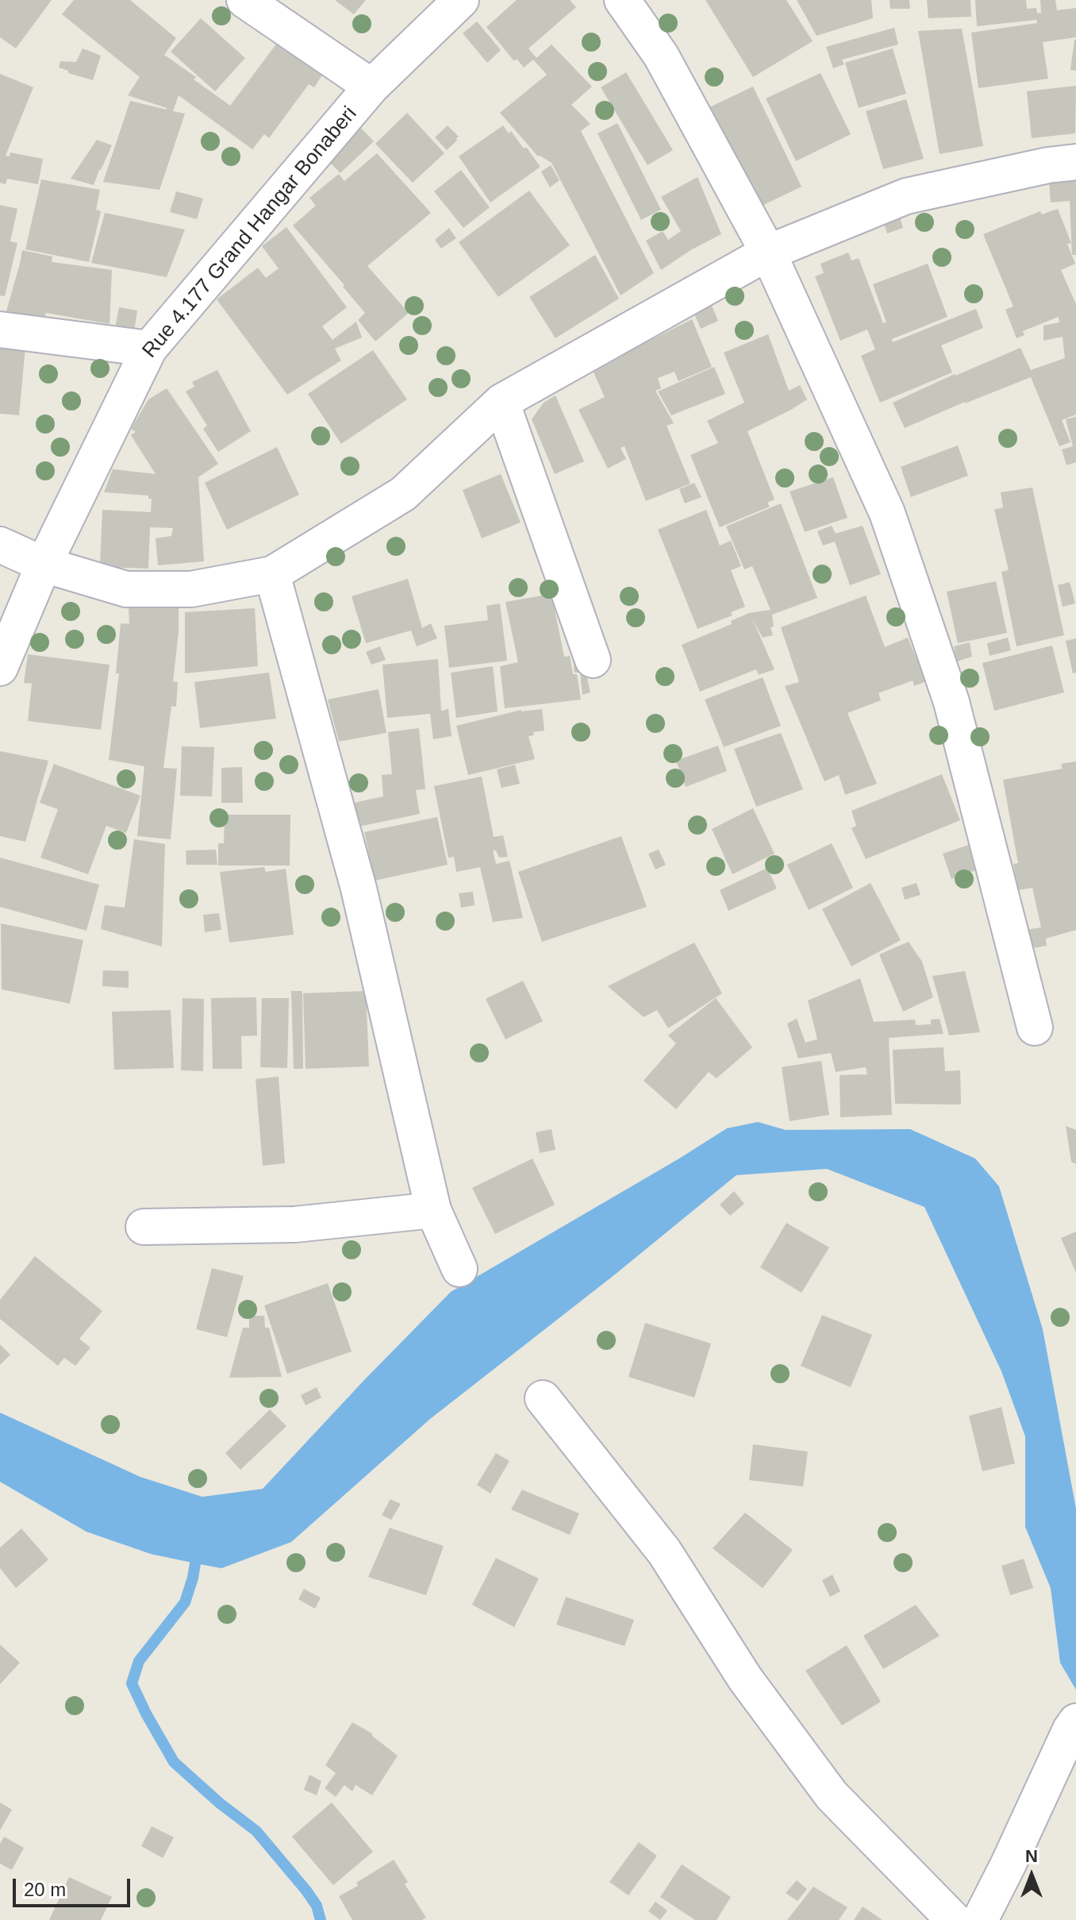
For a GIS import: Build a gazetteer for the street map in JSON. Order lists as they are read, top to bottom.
{
  "streets": {
    "street": ["Rue 4.177 Grand Hangar Bonaberi"]
  },
  "scale_bar": "20 m",
  "north": "top"
}
